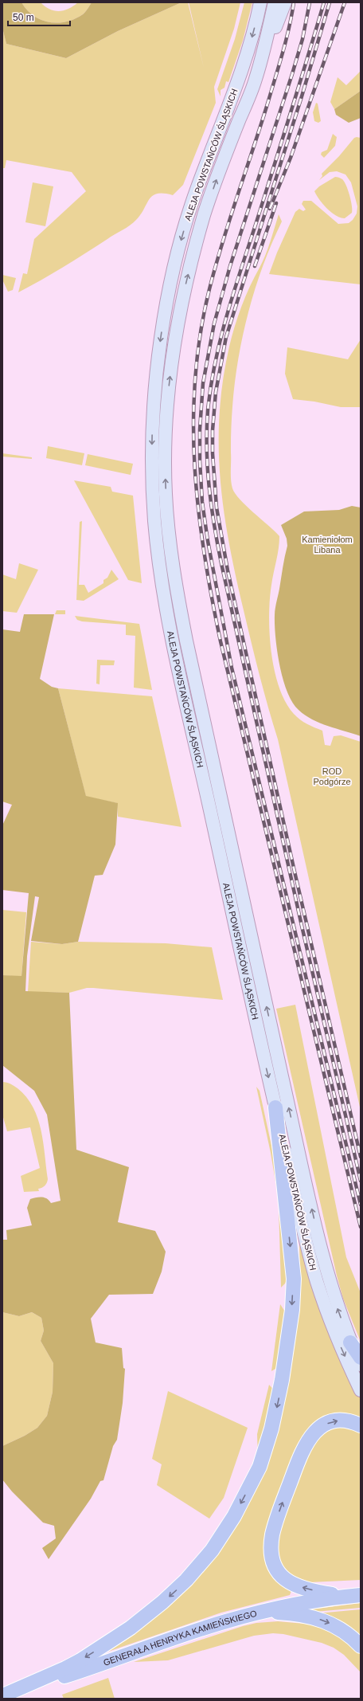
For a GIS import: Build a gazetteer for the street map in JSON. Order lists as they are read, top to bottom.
{
  "streets": {
    "main road": ["ALEJA POWSTAŃCÓW ŚLĄSKICH", "GENERAŁA HENRYKA KAMIEŃSKIEGO"]
  },
  "parks": ["Kamieniołom Libana", "ROD Podgórze"],
  "scale_bar": "50 m"
}
